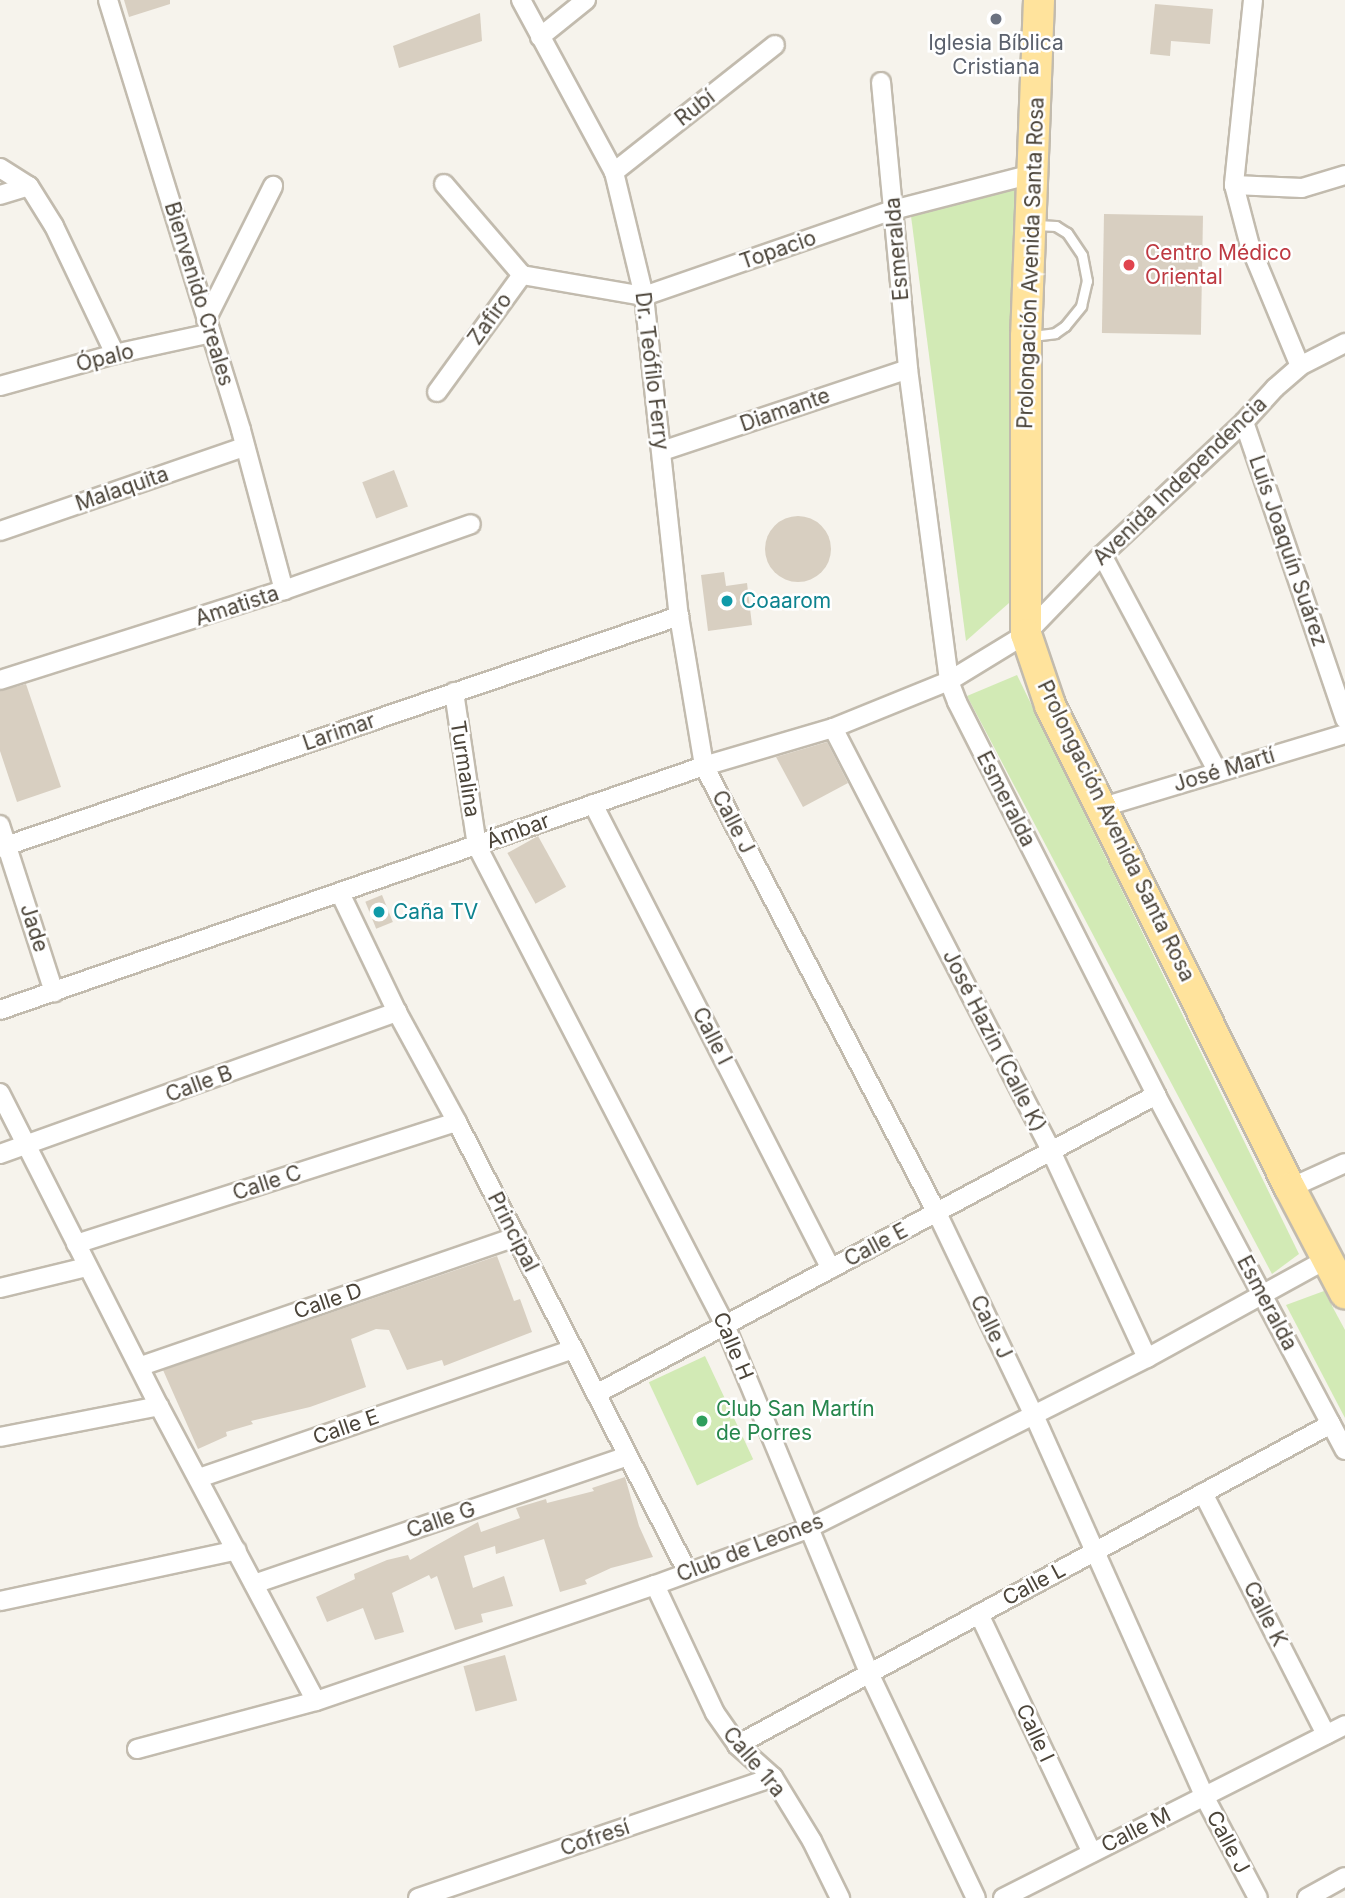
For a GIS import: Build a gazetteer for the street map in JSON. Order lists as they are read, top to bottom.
{
  "streets": {
    "main road": ["Prolongación Avenida Santa Rosa"],
    "street": [
      "Rubí",
      "Esmeralda",
      "Topacio",
      "Bienvenido Creales",
      "Zafiro",
      "Ópalo",
      "Dr. Teófilo Ferry",
      "Diamante",
      "Avenida Independencia",
      "Malaquita",
      "Luís Joaquín Suárez",
      "Amatista",
      "Larimar",
      "Turmalina",
      "José Martí",
      "Calle J",
      "Ámbar",
      "Jade",
      "Calle I",
      "José Hazin (Calle K)",
      "Calle B",
      "Calle C",
      "Principal",
      "Calle E",
      "Calle D",
      "Calle H",
      "Calle G",
      "Club de Leones",
      "Calle L",
      "Calle K",
      "Calle 1ra",
      "Calle M",
      "Cofresí"
    ]
  },
  "crossings": [
    ["Rubí", "Dr. Teófilo Ferry"],
    ["Esmeralda", "Topacio"],
    ["Esmeralda", "Diamante"],
    ["Esmeralda", "Ámbar"],
    ["Esmeralda", "Calle E"],
    ["Esmeralda", "Club de Leones"],
    ["Esmeralda", "Calle L"],
    ["Topacio", "Prolongación Avenida Santa Rosa"],
    ["Topacio", "Zafiro"],
    ["Topacio", "Dr. Teófilo Ferry"],
    ["Prolongación Avenida Santa Rosa", "Avenida Independencia"],
    ["Prolongación Avenida Santa Rosa", "José Martí"],
    ["Prolongación Avenida Santa Rosa", "Ámbar"],
    ["Prolongación Avenida Santa Rosa", "Club de Leones"],
    ["Bienvenido Creales", "Ópalo"],
    ["Bienvenido Creales", "Malaquita"],
    ["Bienvenido Creales", "Amatista"],
    ["Dr. Teófilo Ferry", "Diamante"],
    ["Dr. Teófilo Ferry", "Larimar"],
    ["Dr. Teófilo Ferry", "Calle J"],
    ["Dr. Teófilo Ferry", "Ámbar"],
    ["Avenida Independencia", "Luís Joaquín Suárez"],
    ["Avenida Independencia", "Ámbar"],
    ["Larimar", "Turmalina"],
    ["Larimar", "Jade"],
    ["Turmalina", "Ámbar"],
    ["Turmalina", "Calle H"],
    ["Calle J", "Ámbar"],
    ["Calle J", "Calle E"],
    ["Calle J", "Club de Leones"],
    ["Calle J", "Calle L"],
    ["Calle J", "Calle M"],
    ["Ámbar", "Jade"],
    ["Ámbar", "Calle I"],
    ["Ámbar", "José Hazin (Calle K)"],
    ["Ámbar", "Principal"],
    ["Ámbar", "Calle H"],
    ["Calle I", "Calle E"],
    ["Calle I", "Calle L"],
    ["Calle I", "Calle M"],
    ["José Hazin (Calle K)", "Calle E"],
    ["José Hazin (Calle K)", "Club de Leones"],
    ["Calle B", "Principal"],
    ["Calle C", "Principal"],
    ["Principal", "Calle E"],
    ["Principal", "Calle D"],
    ["Principal", "Calle G"],
    ["Principal", "Club de Leones"],
    ["Calle E", "Calle H"],
    ["Calle H", "Club de Leones"],
    ["Calle H", "Calle L"],
    ["Club de Leones", "Calle 1ra"],
    ["Calle L", "Calle K"],
    ["Calle L", "Calle 1ra"],
    ["Calle K", "Calle M"],
    ["Calle 1ra", "Cofresí"]
  ],
  "places": [
    "Iglesia Bíblica Cristiana",
    "Centro Médico Oriental",
    "Coaarom",
    "Caña TV",
    "Club San Martín de Porres"
  ]
}
